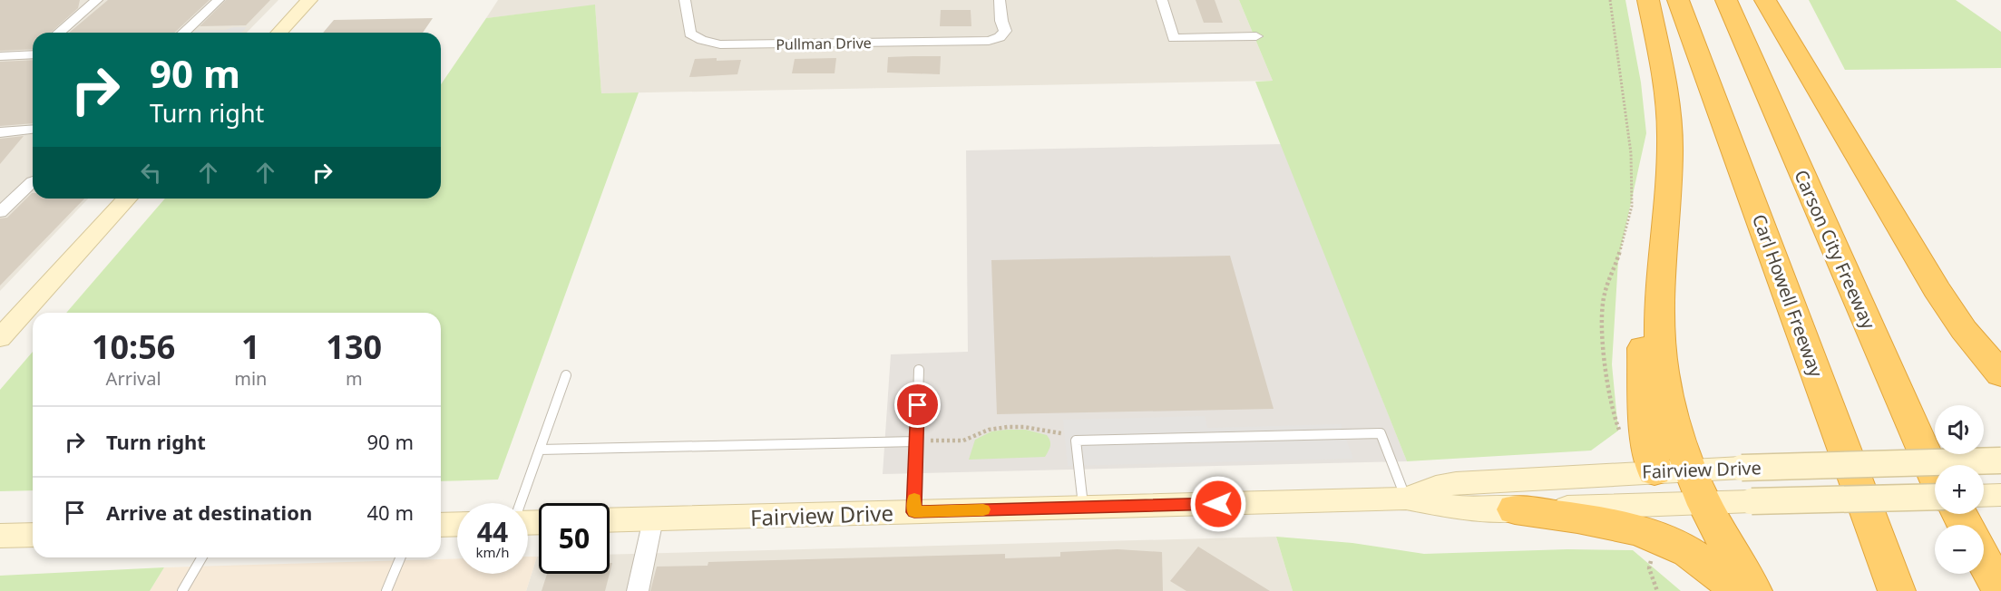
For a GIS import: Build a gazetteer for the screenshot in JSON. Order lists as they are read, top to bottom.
{
  "streets": {
    "highway": ["Carson City Freeway", "Carl Howell Freeway"],
    "main road": ["Fairview Drive"],
    "street": ["Pullman Drive"]
  },
  "page": {
    "turn": ["90 m", "Turn right"],
    "eta": [
      "10:56",
      "Arrival",
      "1",
      "min",
      "130",
      "m"
    ],
    "map_buttons": ["+", "−"],
    "list": [
      {
        "name": "Turn right",
        "value": "90 m"
      },
      {
        "name": "Arrive at destination",
        "value": "40 m"
      }
    ],
    "speed": "44 km/h",
    "limit": "50"
  }
}
